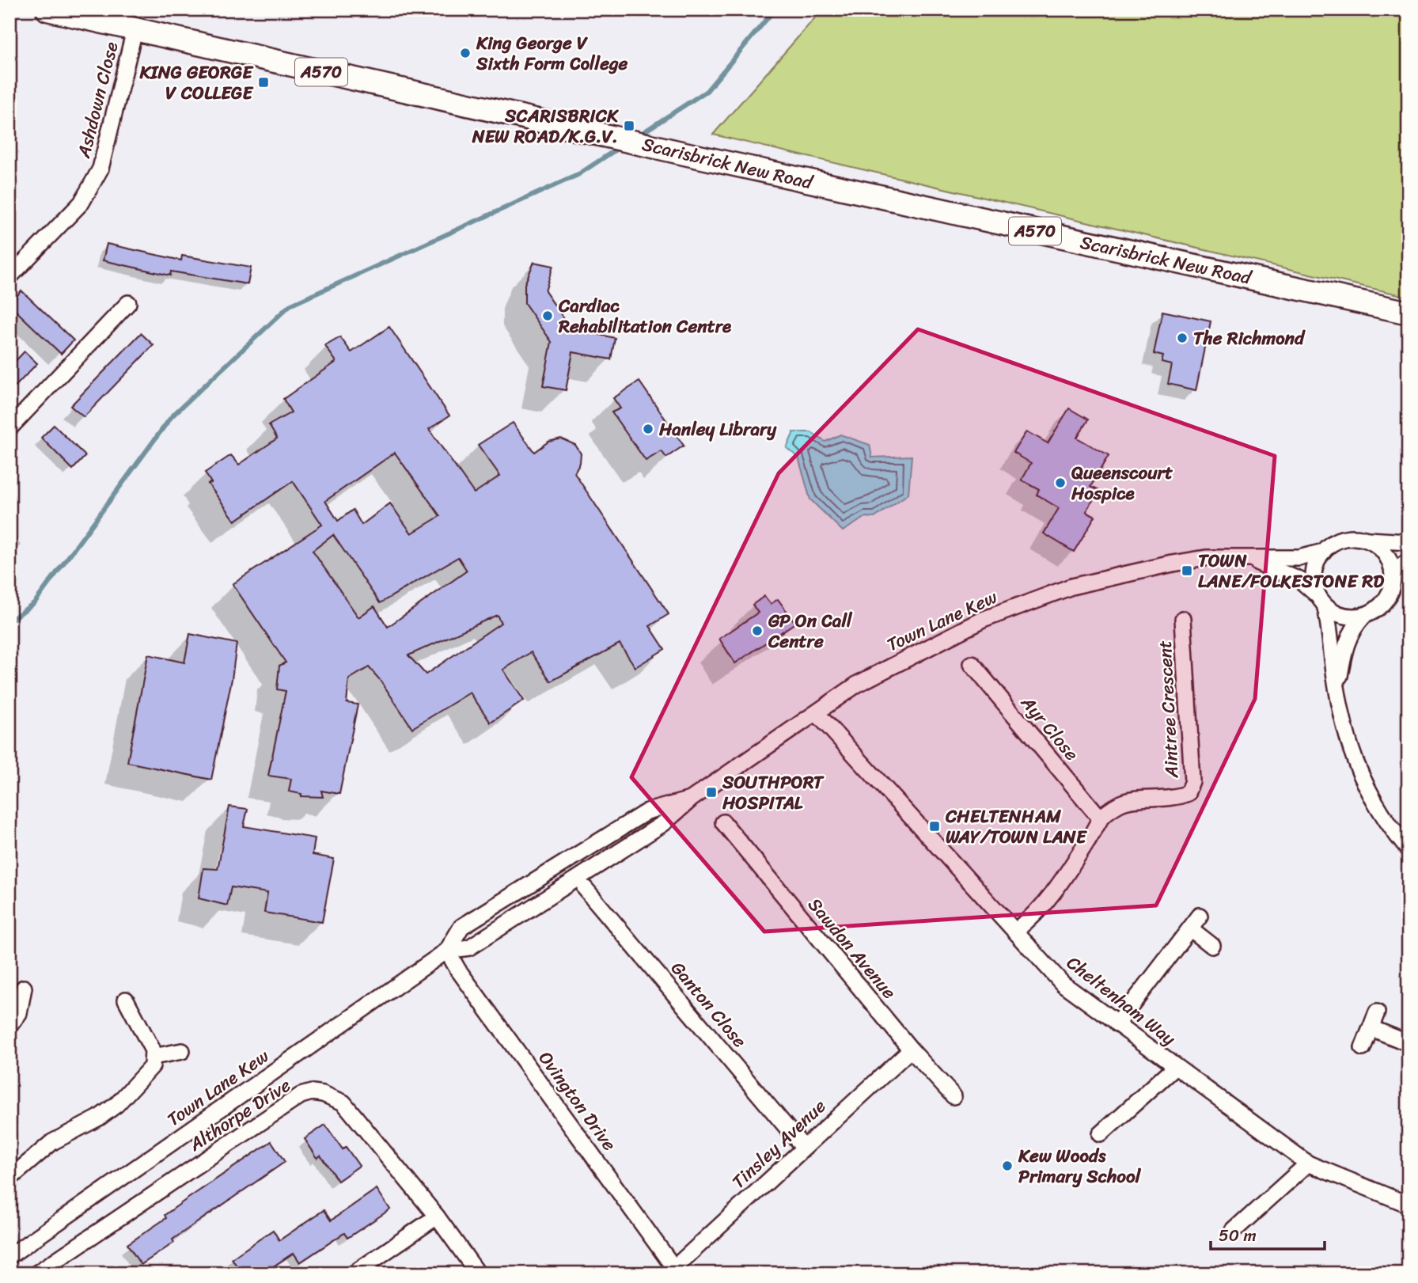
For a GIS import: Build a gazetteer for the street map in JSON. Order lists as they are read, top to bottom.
{
  "streets": {
    "highway": ["A570", "Scarisbrick New Road"],
    "street": [
      "Ashdown Close",
      "Town Lane Kew",
      "Aintree Crescent",
      "Ayr Close",
      "Sawdon Avenue",
      "Cheltenham Way",
      "Ganton Close",
      "Ovington Drive",
      "Althorpe Drive",
      "Tinsley Avenue"
    ]
  },
  "crossings": [
    ["Ashdown Close", "Scarisbrick New Road"],
    ["Town Lane Kew", "Cheltenham Way"],
    ["Town Lane Kew", "Ovington Drive"],
    ["Aintree Crescent", "Ayr Close"],
    ["Sawdon Avenue", "Tinsley Avenue"],
    ["Ganton Close", "Tinsley Avenue"],
    ["Ovington Drive", "Tinsley Avenue"]
  ],
  "places": {
    "other": [
      "King George V Sixth Form College",
      "Cardiac Rehabilitation Centre",
      "The Richmond",
      "Hanley Library",
      "Queenscourt Hospice",
      "GP On Call Centre",
      "Kew Woods Primary School"
    ],
    "transit": [
      "KING GEORGE V COLLEGE",
      "SCARISBRICK NEW ROAD/K.G.V.",
      "TOWN LANE/FOLKESTONE RD",
      "SOUTHPORT HOSPITAL",
      "CHELTENHAM WAY/TOWN LANE"
    ]
  },
  "scale_bar": "50 m"
}
